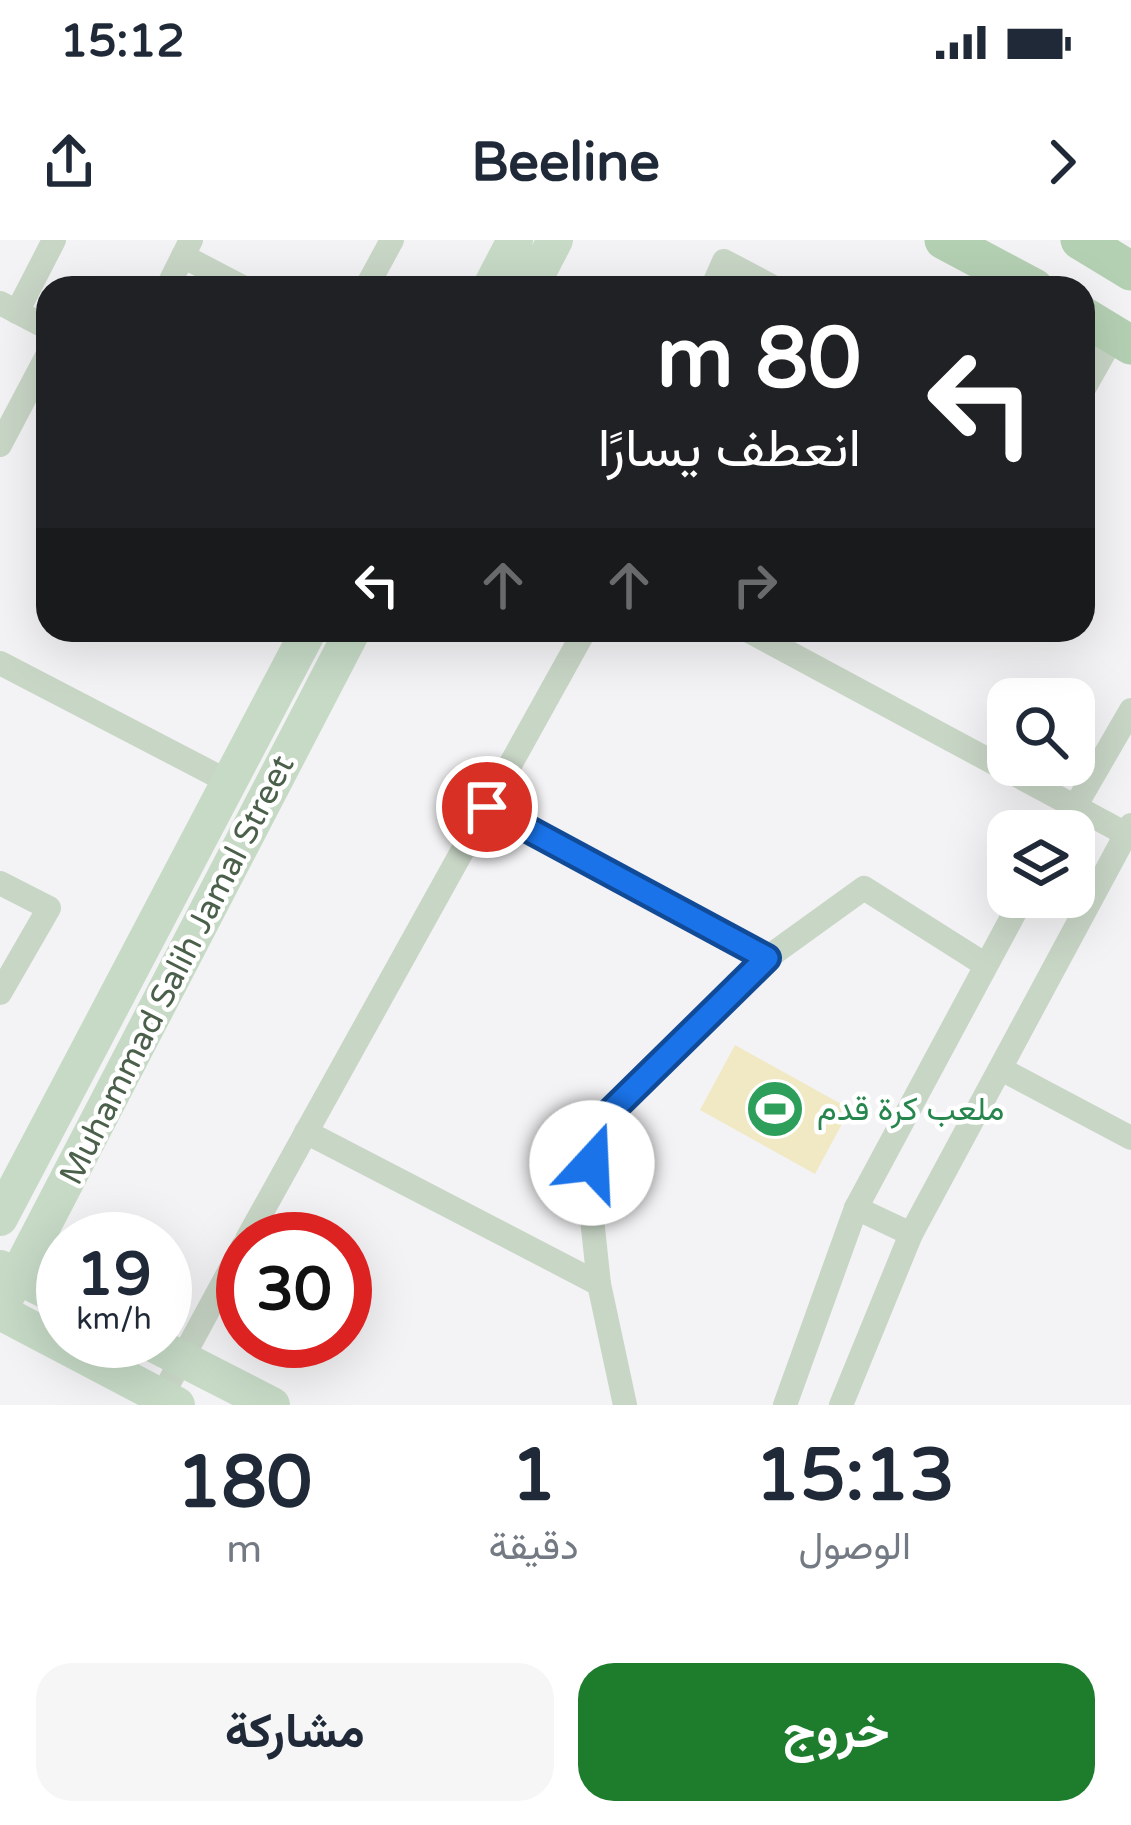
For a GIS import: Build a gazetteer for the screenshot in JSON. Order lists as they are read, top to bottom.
{
  "streets": {
    "street": ["Muhammad Salih Jamal Street"]
  },
  "places": {
    "sports": ["ملعب كرة قدم"]
  },
  "page": {
    "status": "15:12",
    "header": "Beeline",
    "turn": ["80 m", "انعطف يسارًا"],
    "speed": "19 km/h",
    "limit": "30",
    "eta": [
      "15:13",
      "الوصول",
      "1",
      "دقيقة",
      "180",
      "m"
    ],
    "buttons": ["خروج", "مشاركة"]
  }
}
